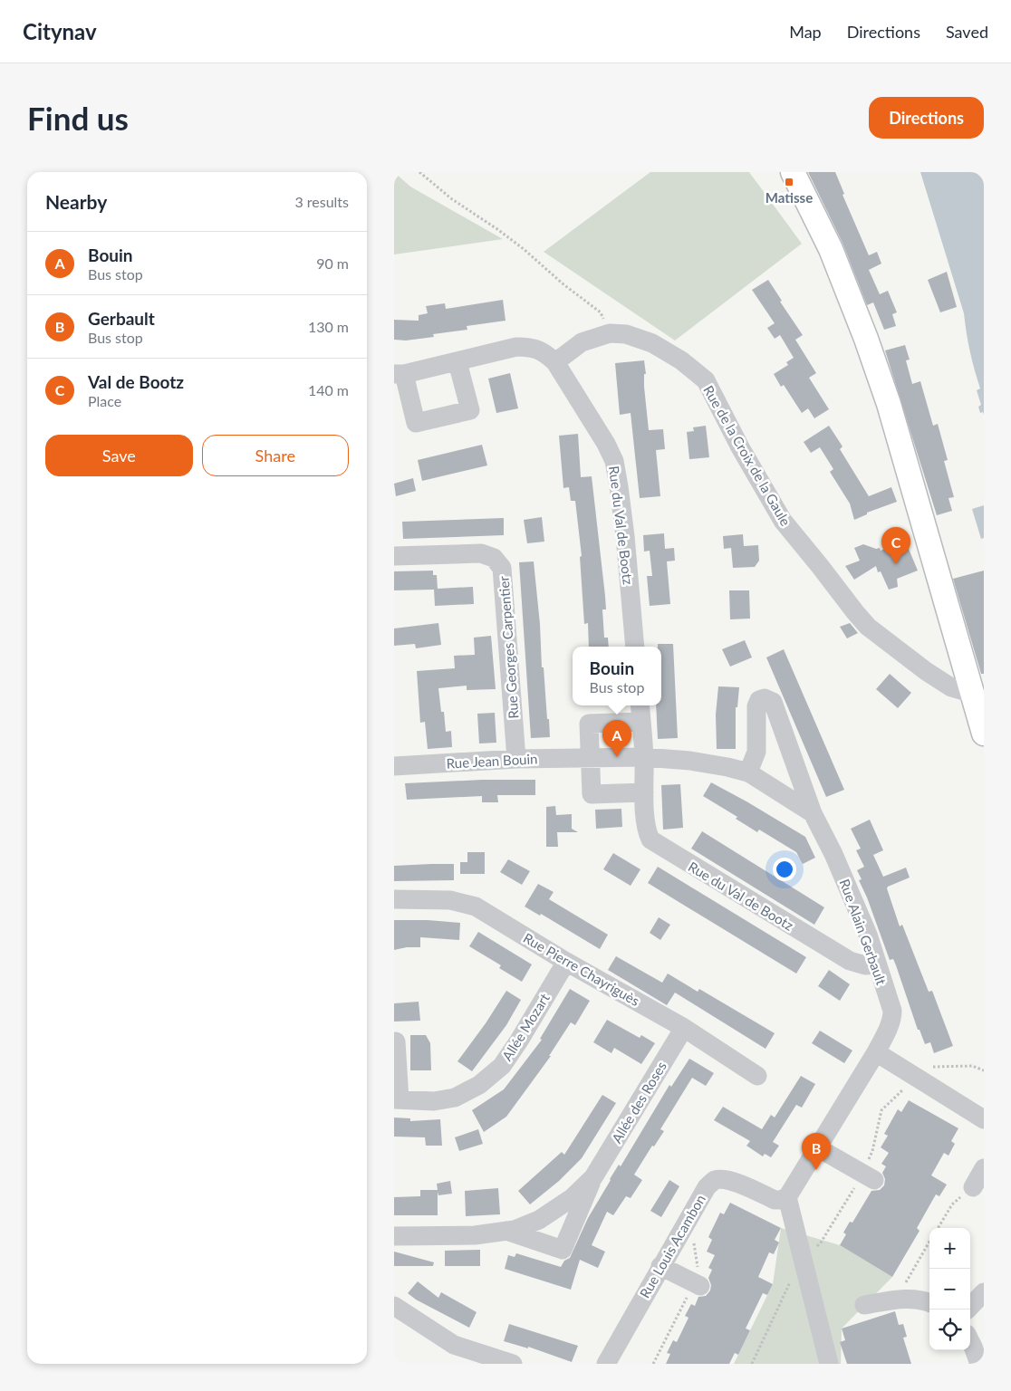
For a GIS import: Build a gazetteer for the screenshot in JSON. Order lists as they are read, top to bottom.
{
  "streets": {
    "street": [
      "Rue de la Croix de la Gaule",
      "Rue du Val de Bootz",
      "Rue Georges Carpentier",
      "Rue Jean Bouin",
      "Rue Alain Gerbault",
      "Rue Pierre Chayriguès",
      "Allée Mozart",
      "Allée des Roses",
      "Rue Louis Acambon"
    ]
  },
  "crossings": [
    ["Rue de la Croix de la Gaule", "Rue du Val de Bootz"],
    ["Rue du Val de Bootz", "Rue Jean Bouin"],
    ["Rue du Val de Bootz", "Rue Alain Gerbault"],
    ["Rue Georges Carpentier", "Rue Jean Bouin"],
    ["Rue Pierre Chayriguès", "Allée Mozart"],
    ["Rue Pierre Chayriguès", "Allée des Roses"]
  ],
  "places": {
    "transit": ["Matisse"]
  },
  "page": {
    "header": "Citynav",
    "nav": ["Map", "Directions", "Saved"],
    "buttons": [
      "Directions",
      ["Save", "Share"]
    ],
    "title": "Find us",
    "heading": ["Nearby", "3 results"],
    "list": [
      {
        "mark": "A",
        "name": "Bouin",
        "note": "Bus stop",
        "value": "90 m"
      },
      {
        "mark": "B",
        "name": "Gerbault",
        "note": "Bus stop",
        "value": "130 m"
      },
      {
        "mark": "C",
        "name": "Val de Bootz",
        "note": "Place",
        "value": "140 m"
      }
    ],
    "pins": ["C", "A", "B"],
    "popup": ["Bouin", "Bus stop"],
    "map_buttons": ["+", "−"]
  }
}
